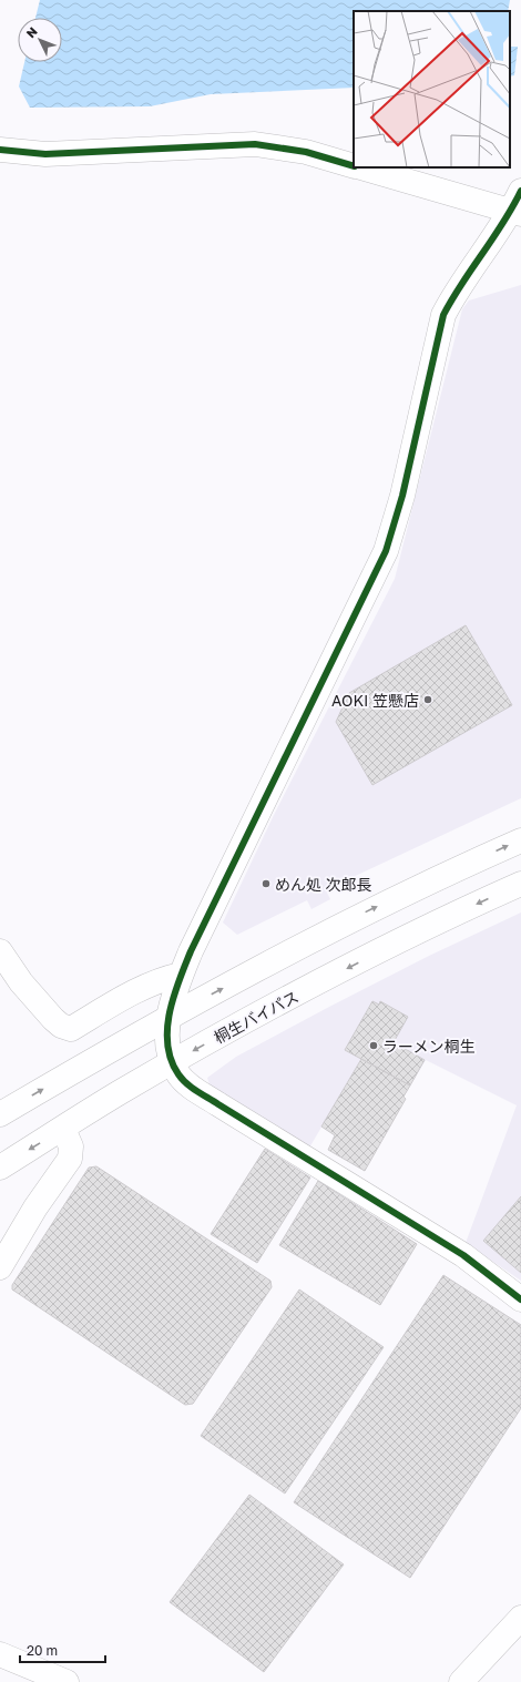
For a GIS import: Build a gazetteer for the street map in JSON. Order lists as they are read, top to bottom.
{
  "streets": {
    "main road": ["桐生バイパス"]
  },
  "places": ["AOKI 笠懸店", "めん処 次郎長", "ラーメン桐生"],
  "scale_bar": "20 m",
  "north": "top left"
}
